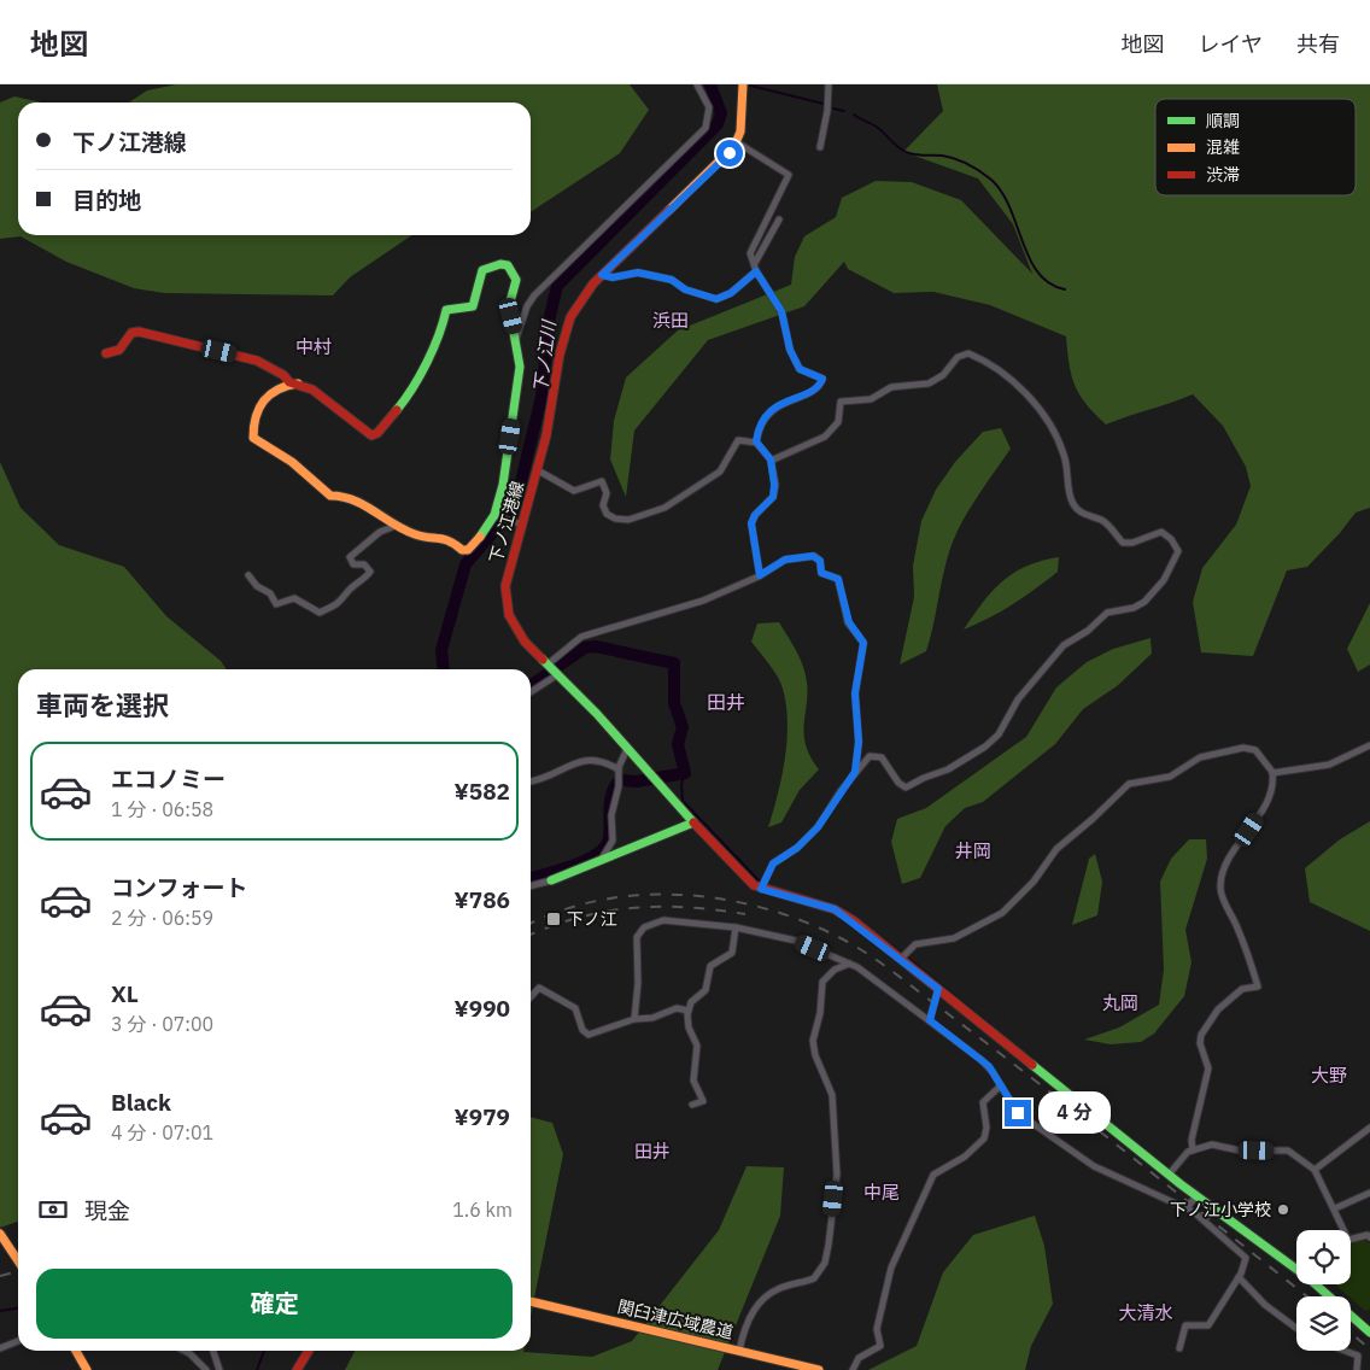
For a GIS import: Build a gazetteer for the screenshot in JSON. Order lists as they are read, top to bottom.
{
  "streets": {
    "main road": ["下ノ江港線", "関臼津広域農道"]
  },
  "districts": [
    "浜田",
    "中村",
    "田井",
    "井岡",
    "丸岡",
    "大野",
    "田井",
    "中尾",
    "大清水"
  ],
  "water": ["下ノ江川"],
  "places": {
    "transit": ["下ノ江"],
    "other": ["下ノ江小学校"]
  },
  "legend": ["順調", "混雑", "渋滞"],
  "page": {
    "header": "地図",
    "nav": ["地図", "レイヤ", "共有"],
    "banner": ["下ノ江港線", "目的地"],
    "heading": "車両を選択",
    "list": [
      {
        "name": "エコノミー",
        "note": "1 分 · 06:58",
        "value": "¥582"
      },
      {
        "name": "コンフォート",
        "note": "2 分 · 06:59",
        "value": "¥786"
      },
      {
        "name": "XL",
        "note": "3 分 · 07:00",
        "value": "¥990"
      },
      {
        "name": "Black",
        "note": "4 分 · 07:01",
        "value": "¥979"
      }
    ],
    "bubble": "4 分",
    "pay": ["現金", "1.6 km"],
    "buttons": "確定"
  }
}
